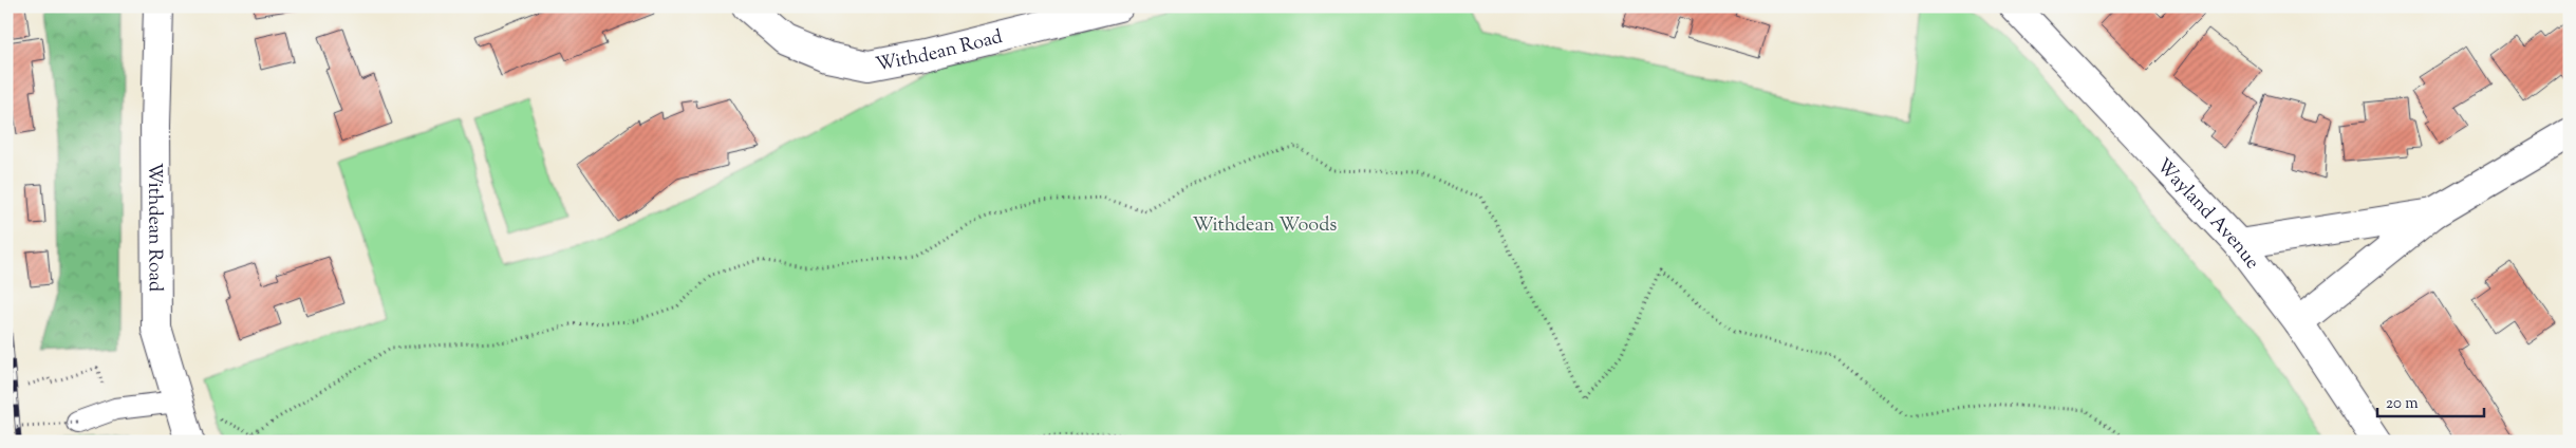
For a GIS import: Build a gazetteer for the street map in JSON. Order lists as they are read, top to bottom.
{
  "streets": {
    "street": ["Withdean Road", "Wayland Avenue"]
  },
  "parks": ["Withdean Woods"],
  "scale_bar": "20 m"
}
